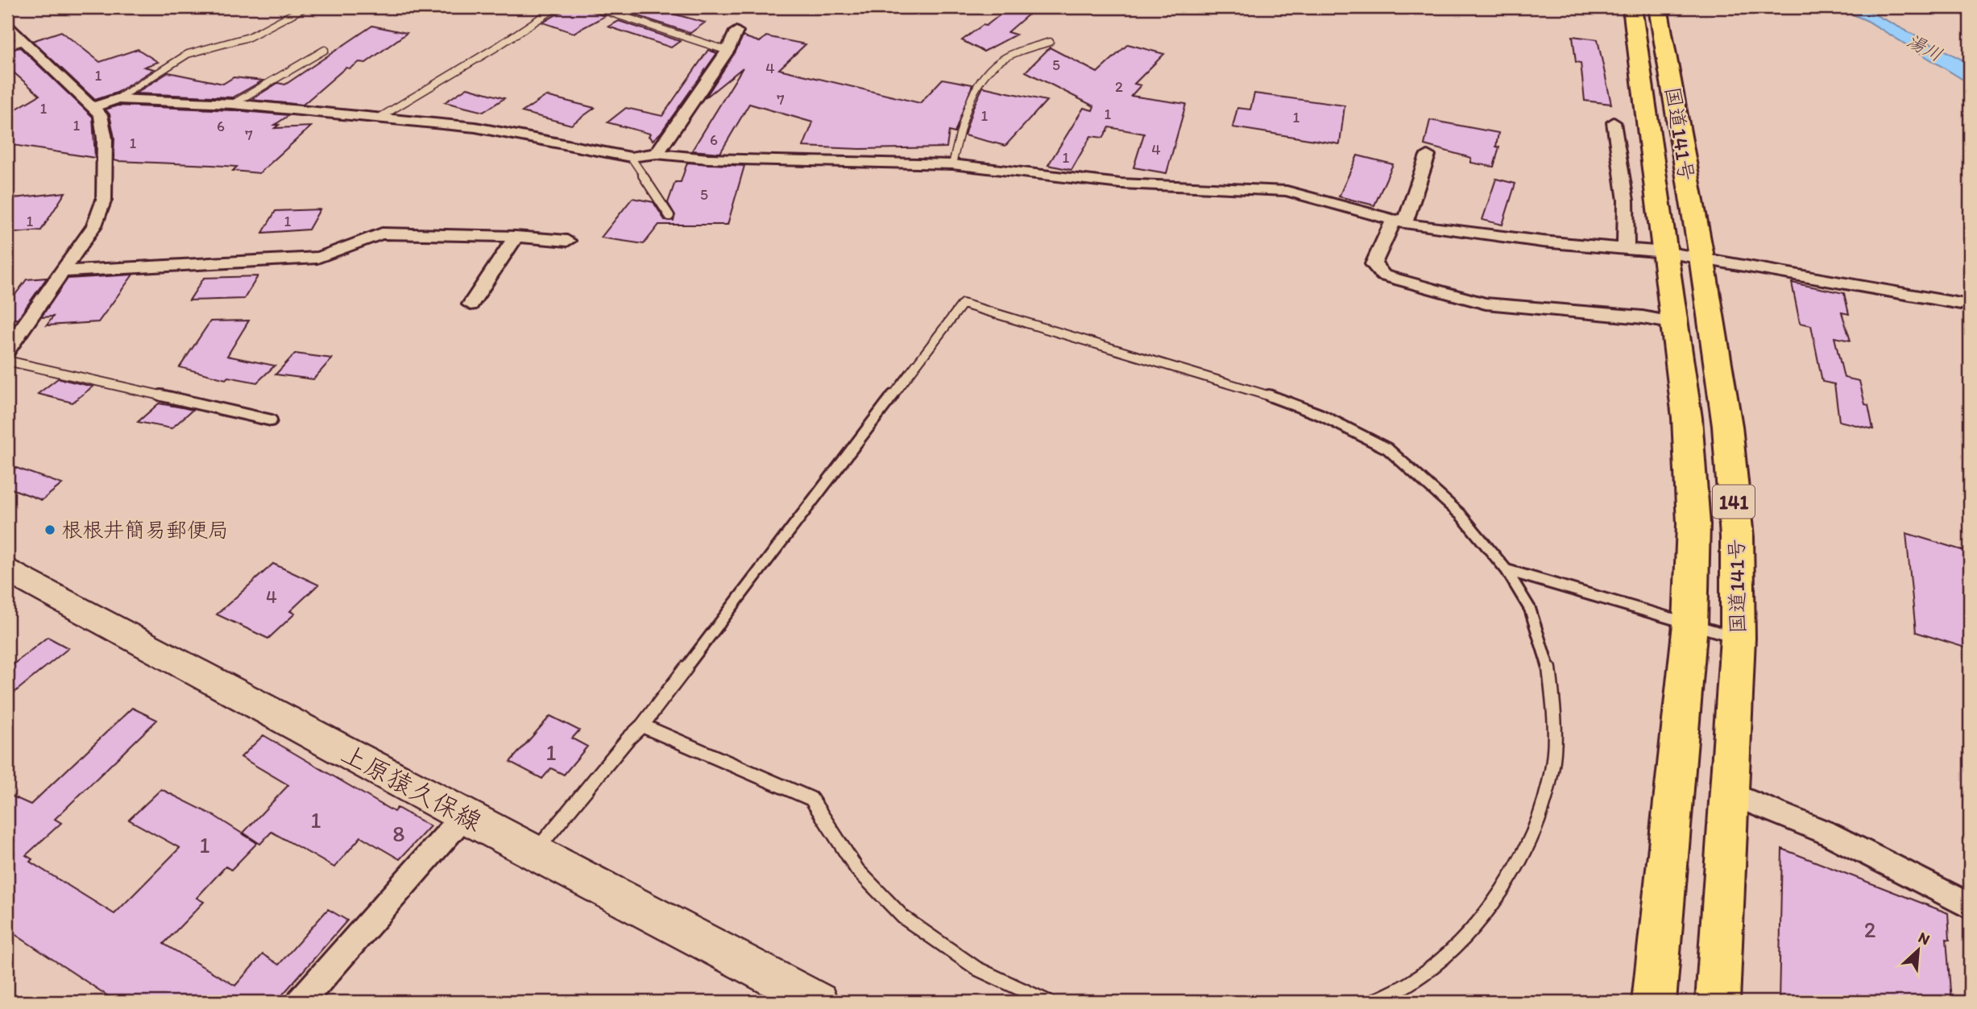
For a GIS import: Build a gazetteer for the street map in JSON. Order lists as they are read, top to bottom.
{
  "streets": {
    "highway": ["国道141号", "141"],
    "main road": ["上原猿久保線"]
  },
  "water": ["湯川"],
  "places": ["根根井簡易郵便局"],
  "house_numbers": [
    "5",
    "4",
    "1",
    "2",
    "7",
    "1",
    "1",
    "1",
    "1",
    "1",
    "6",
    "7",
    "6",
    "1",
    "4",
    "1",
    "5",
    "1",
    "1",
    "4",
    "1",
    "1",
    "8",
    "1",
    "2"
  ],
  "north": "top right"
}
